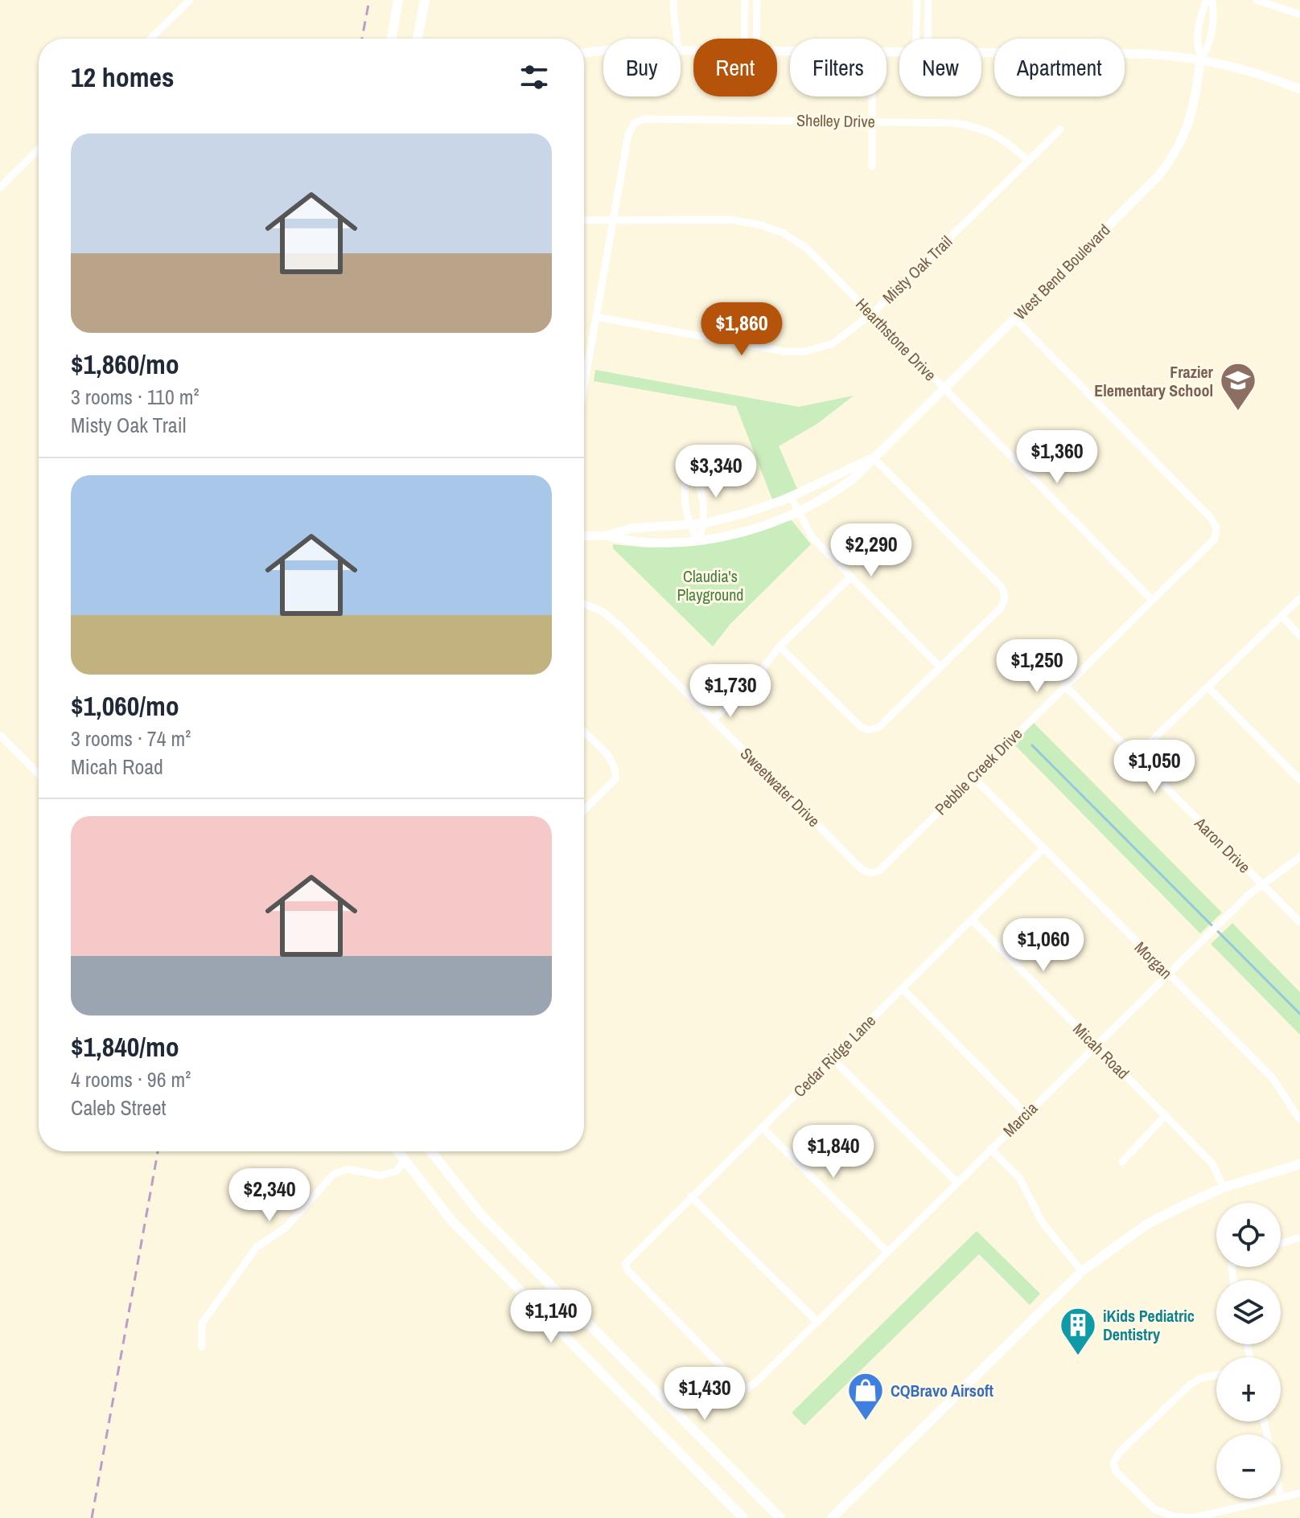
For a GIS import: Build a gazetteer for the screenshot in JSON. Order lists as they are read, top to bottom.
{
  "streets": {
    "street": [
      "Shelley Drive",
      "Misty Oak Trail",
      "West Bend Boulevard",
      "Hearthstone Drive",
      "Pebble Creek Drive",
      "Sweetwater Drive",
      "Aaron Drive",
      "Morgan",
      "Micah Road",
      "Cedar Ridge Lane",
      "Marcia"
    ]
  },
  "crossings": [
    ["Shelley Drive", "Misty Oak Trail"],
    ["Shelley Drive", "Hearthstone Drive"],
    ["Misty Oak Trail", "Hearthstone Drive"],
    ["West Bend Boulevard", "Hearthstone Drive"],
    ["West Bend Boulevard", "Pebble Creek Drive"],
    ["Hearthstone Drive", "Pebble Creek Drive"],
    ["Pebble Creek Drive", "Sweetwater Drive"],
    ["Pebble Creek Drive", "Aaron Drive"],
    ["Pebble Creek Drive", "Morgan"],
    ["Aaron Drive", "Marcia"],
    ["Morgan", "Cedar Ridge Lane"],
    ["Morgan", "Marcia"],
    ["Micah Road", "Cedar Ridge Lane"],
    ["Micah Road", "Marcia"],
    ["Cedar Ridge Lane", "Marcia"]
  ],
  "parks": ["Claudia's Playground"],
  "places": {
    "school or university": ["Frazier Elementary School"],
    "building": ["iKids Pediatric Dentistry"],
    "shop": ["CQBravo Airsoft"]
  },
  "page": {
    "chip": [
      "Buy",
      "Rent",
      "Filters",
      "New",
      "Apartment"
    ],
    "heading": "12 homes",
    "list": [
      {
        "name": "$1,860/mo",
        "note": "3 rooms · 110 m² · Misty Oak Trail"
      },
      {
        "name": "$1,060/mo",
        "note": "3 rooms · 74 m² · Micah Road"
      },
      {
        "name": "$1,840/mo",
        "note": "4 rooms · 96 m² · Caleb Street"
      }
    ],
    "price": [
      "$1,860",
      "$1,360",
      "$3,340",
      "$2,290",
      "$1,250",
      "$1,730",
      "$1,050",
      "$1,060",
      "$1,840",
      "$2,340",
      "$1,140",
      "$1,430"
    ],
    "map_buttons": ["+", "−"]
  }
}
